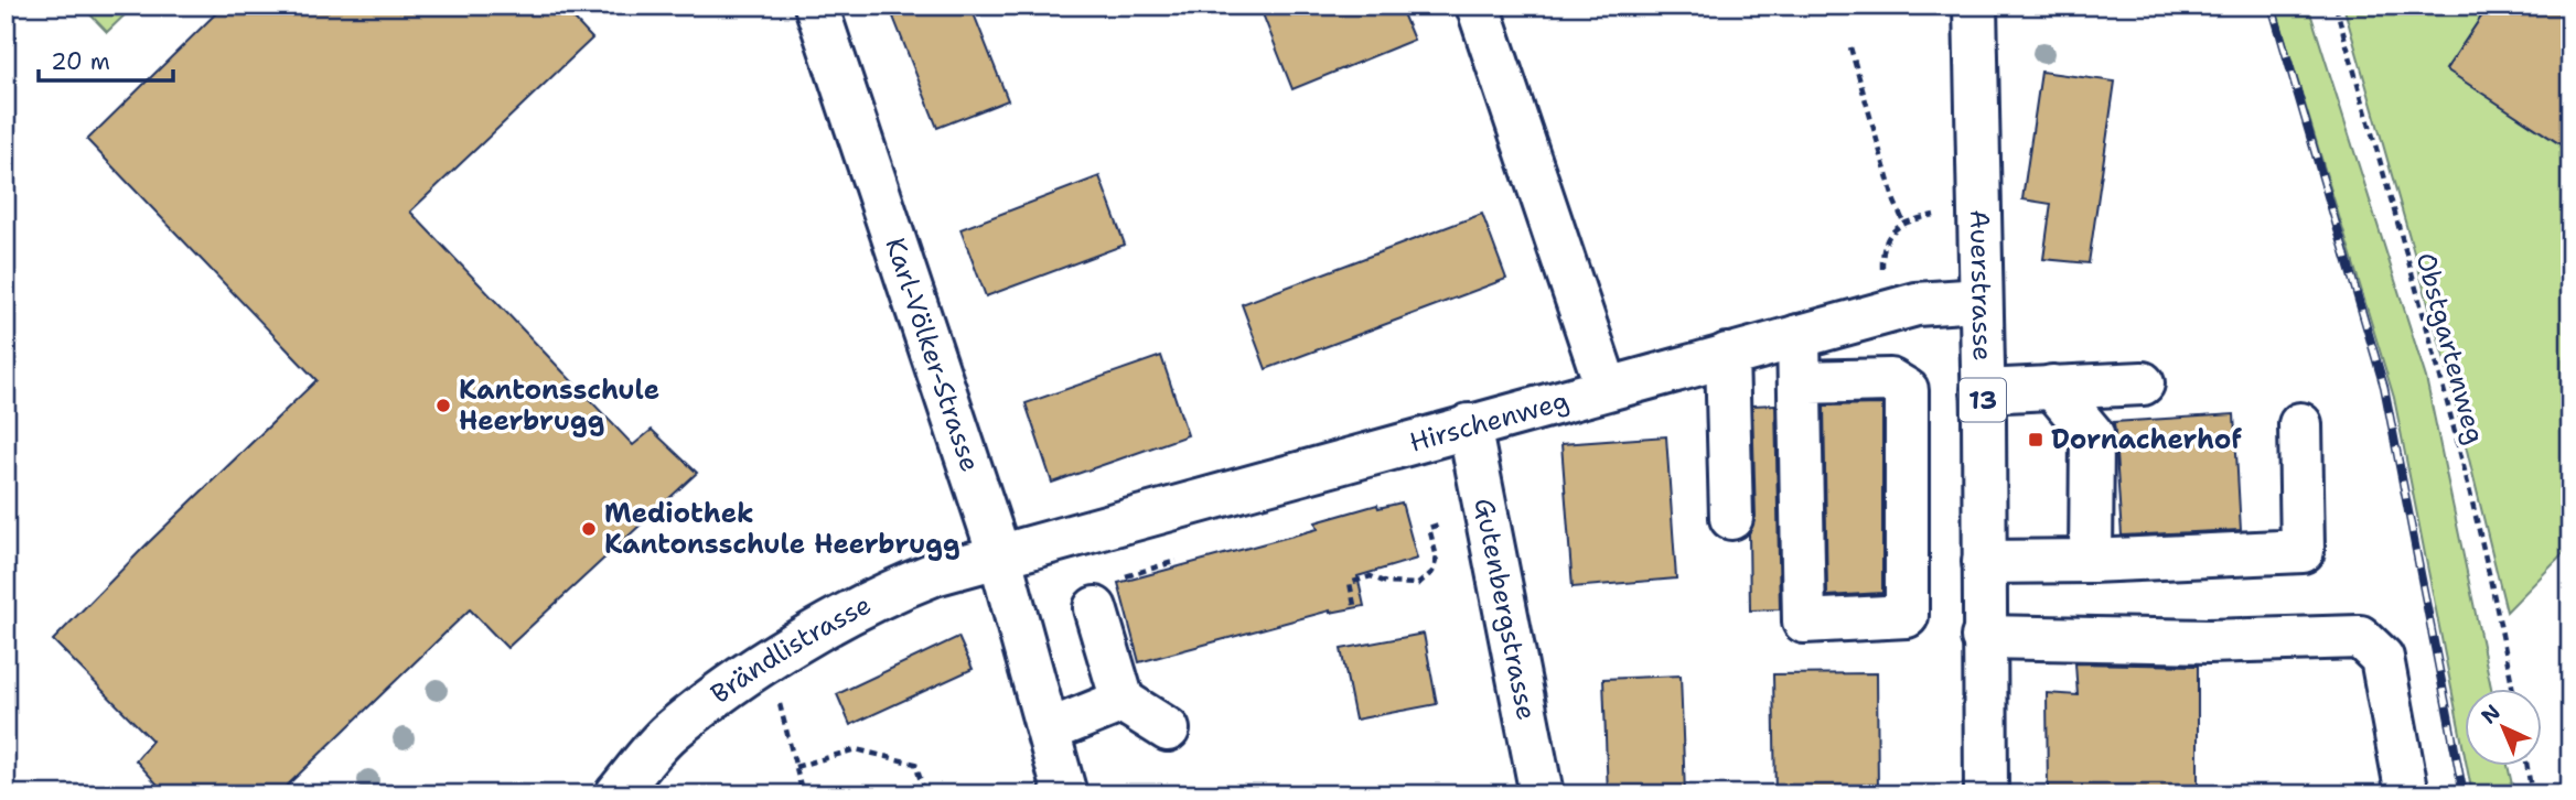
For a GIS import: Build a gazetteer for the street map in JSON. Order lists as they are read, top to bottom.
{
  "streets": {
    "street": [
      "Auerstrasse",
      "Karl-Völker-Strasse",
      "13",
      "Hirschenweg",
      "Gutenbergstrasse",
      "Brändlistrasse"
    ],
    "path": ["Obstgartenweg"]
  },
  "crossings": [
    ["Auerstrasse", "Hirschenweg"],
    ["Karl-Völker-Strasse", "Hirschenweg"],
    ["Karl-Völker-Strasse", "Brändlistrasse"],
    ["Hirschenweg", "Gutenbergstrasse"],
    ["Hirschenweg", "Brändlistrasse"]
  ],
  "places": {
    "other": ["Kantonsschule Heerbrugg", "Mediothek Kantonsschule Heerbrugg"],
    "transit": ["Dornacherhof"]
  },
  "scale_bar": "20 m",
  "north": "top left"
}
